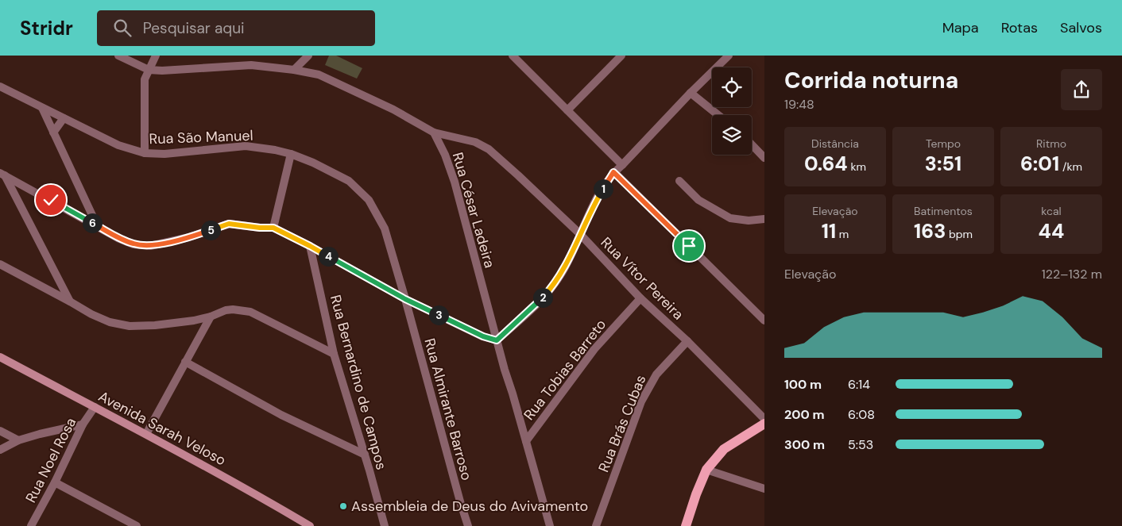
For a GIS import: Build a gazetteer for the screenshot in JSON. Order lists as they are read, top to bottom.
{
  "streets": {
    "main road": ["Avenida Sarah Veloso"],
    "street": [
      "Rua São Manuel",
      "Rua César Ladeira",
      "Rua Vítor Pereira",
      "Rua Tobias Barreto",
      "Rua Bernardino de Campos",
      "Rua Almirante Barroso",
      "Rua Brás Cubas",
      "Rua Noel Rosa"
    ]
  },
  "crossings": [
    ["Rua São Manuel", "Rua Almirante Barroso"],
    ["Rua César Ladeira", "Rua Vítor Pereira"],
    ["Rua César Ladeira", "Rua Tobias Barreto"],
    ["Rua Vítor Pereira", "Rua Tobias Barreto"],
    ["Rua Vítor Pereira", "Rua Brás Cubas"],
    ["Avenida Sarah Veloso", "Rua Noel Rosa"]
  ],
  "places": ["Assembleia de Deus do Avivamento"],
  "page": {
    "header": "Stridr",
    "search": "Pesquisar aqui",
    "nav": ["Mapa", "Rotas", "Salvos"],
    "heading": ["Corrida noturna", "19:48"],
    "stats": [
      ["Distância", "0.64 km"],
      ["Tempo", "3:51"],
      ["Ritmo", "6:01 /km"],
      ["Elevação", "11 m"],
      ["Batimentos", "163 bpm"],
      ["kcal", "44"]
    ],
    "pins": [
      "1",
      "6",
      "5",
      "4",
      "2",
      "3"
    ],
    "chart": ["Elevação", "122–132 m"],
    "list": [
      {
        "name": "100 m",
        "note": "6:14"
      },
      {
        "name": "200 m",
        "note": "6:08"
      },
      {
        "name": "300 m",
        "note": "5:53"
      }
    ]
  }
}
